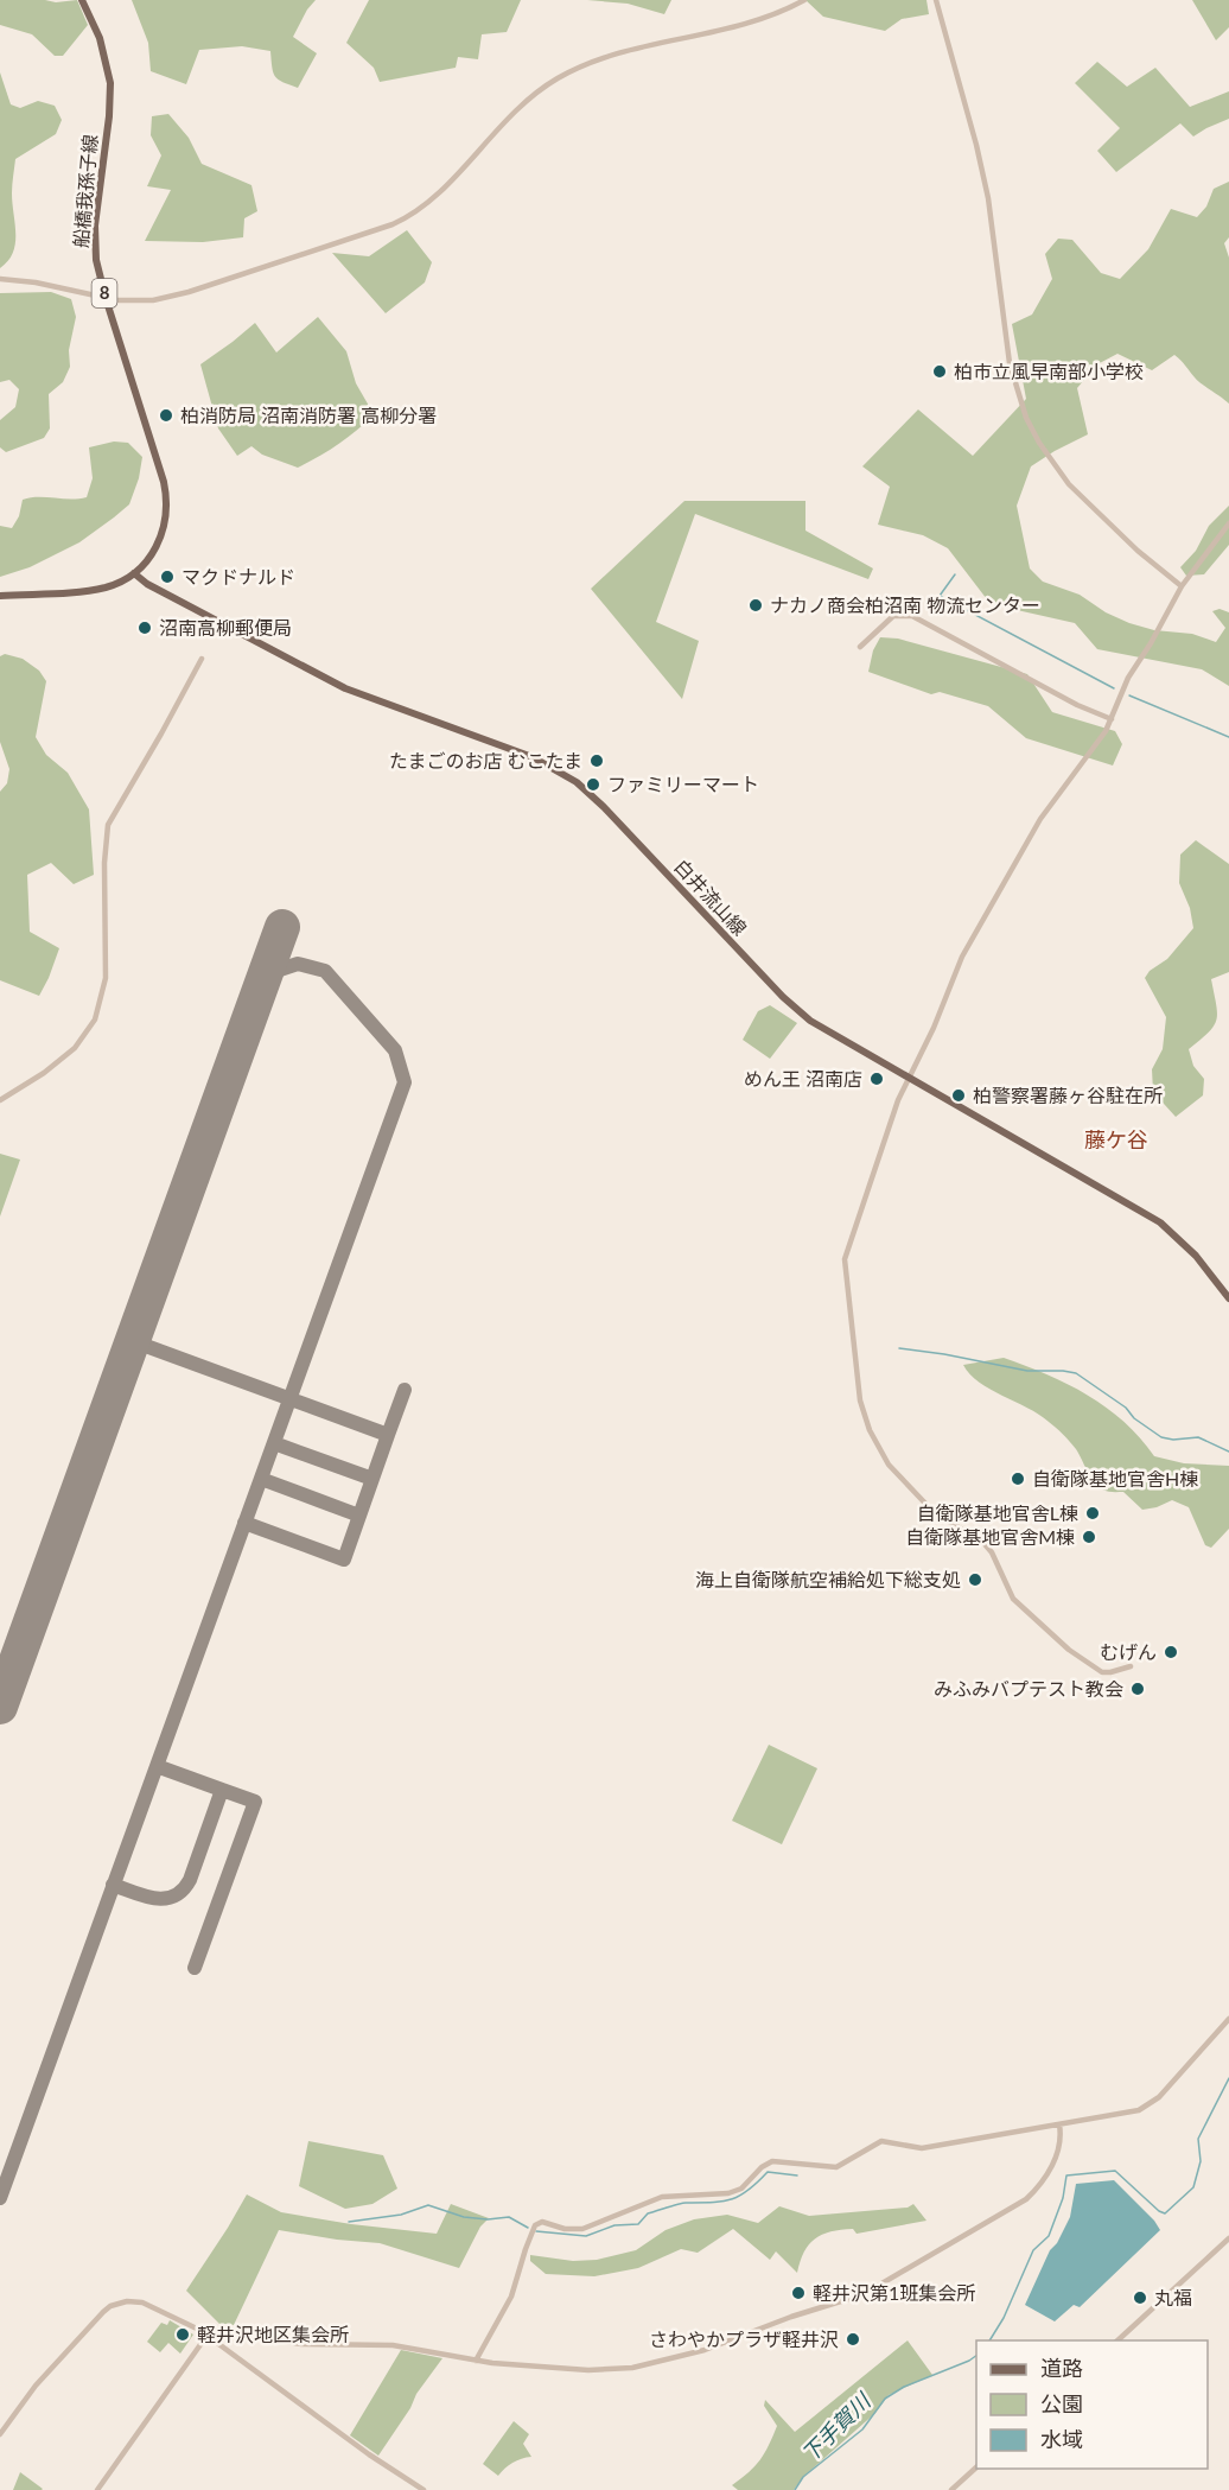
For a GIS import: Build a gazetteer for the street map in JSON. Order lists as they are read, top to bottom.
{
  "streets": {
    "main road": ["船橋我孫子線", "8", "白井流山線"]
  },
  "crossings": [
    ["船橋我孫子線", "白井流山線"]
  ],
  "districts": ["藤ケ谷"],
  "water": ["下手賀川"],
  "places": [
    "柏市立風早南部小学校",
    "柏消防局 沼南消防署 高柳分署",
    "マクドナルド",
    "ナカノ商会柏沼南 物流センター",
    "沼南高柳郵便局",
    "たまごのお店 むこたま",
    "ファミリーマート",
    "めん王 沼南店",
    "柏警察署藤ヶ谷駐在所",
    "自衛隊基地官舎H棟",
    "自衛隊基地官舎L棟",
    "自衛隊基地官舎M棟",
    "海上自衛隊航空補給処下総支処",
    "むげん",
    "みふみバプテスト教会",
    "軽井沢第1班集会所",
    "丸福",
    "軽井沢地区集会所",
    "さわやかプラザ軽井沢"
  ],
  "legend": ["道路", "公園", "水域"]
}
